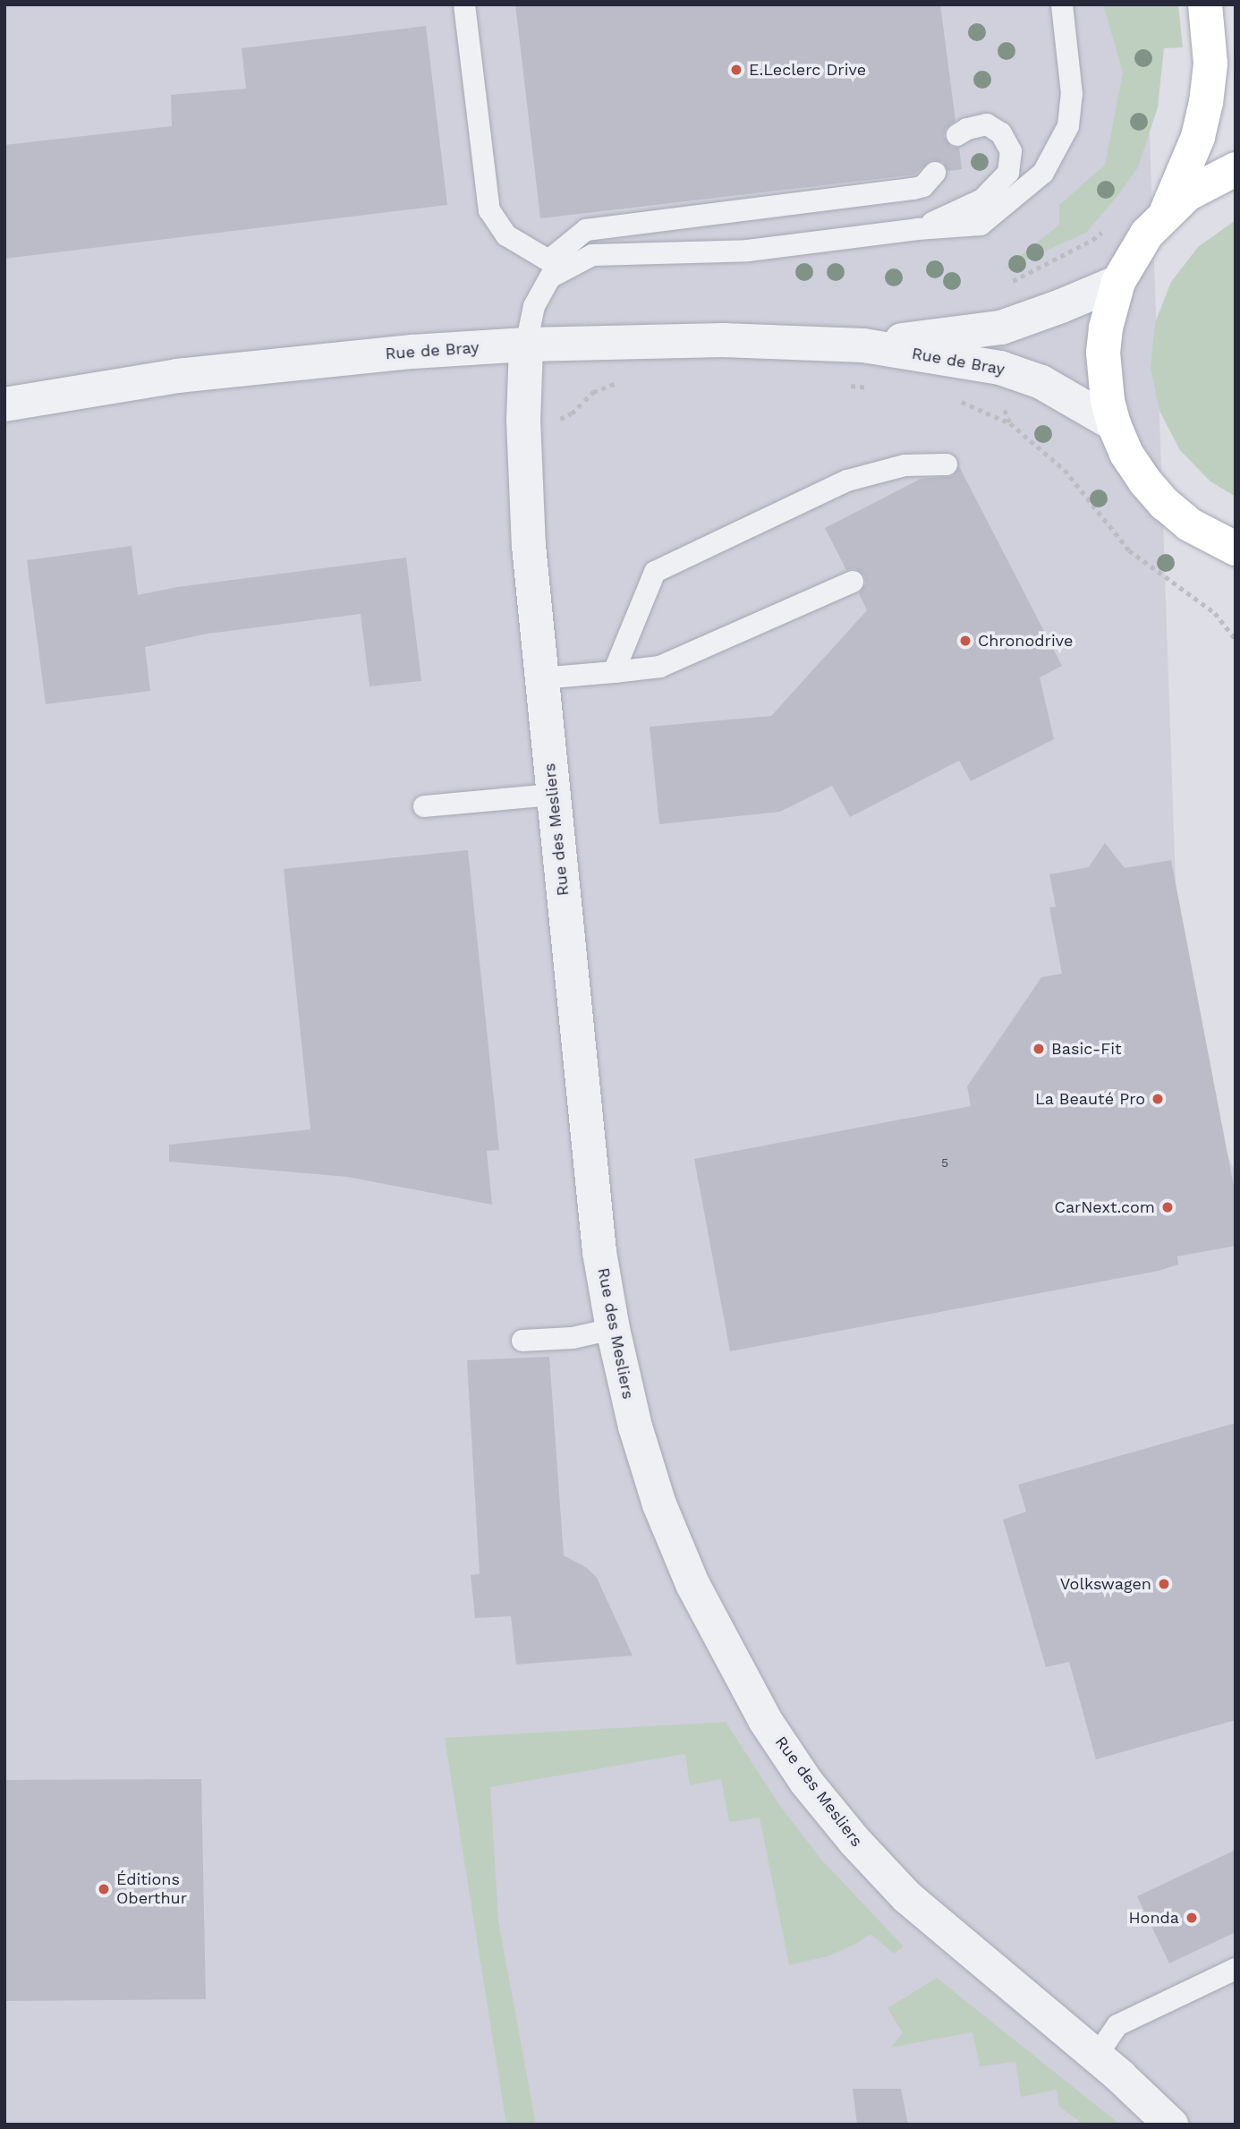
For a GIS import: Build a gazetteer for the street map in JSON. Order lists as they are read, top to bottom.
{
  "streets": {
    "street": ["Rue de Bray", "Rue des Mesliers"]
  },
  "crossings": [
    ["Rue de Bray", "Rue des Mesliers"]
  ],
  "places": [
    "E.Leclerc Drive",
    "Chronodrive",
    "Basic-Fit",
    "La Beauté Pro",
    "CarNext.com",
    "Volkswagen",
    "Éditions Oberthur",
    "Honda"
  ],
  "house_numbers": ["5"]
}
